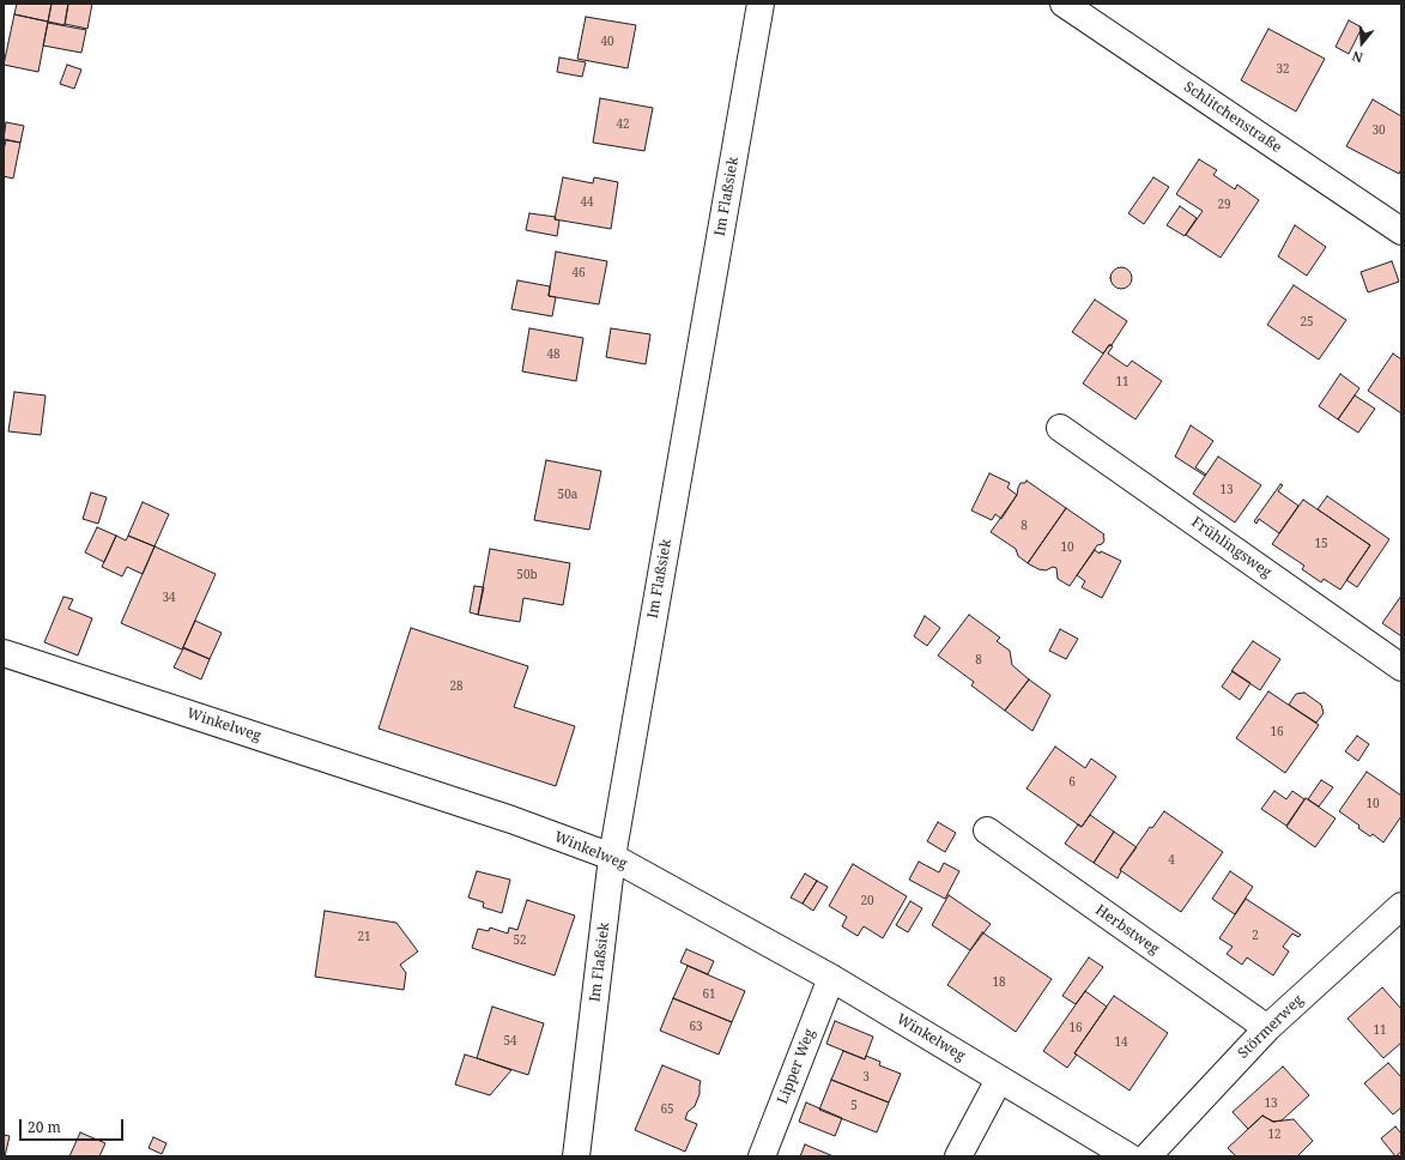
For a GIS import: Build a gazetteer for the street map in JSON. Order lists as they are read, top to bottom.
{
  "streets": {
    "street": [
      "Schlitchenstraße",
      "Im Flaßsiek",
      "Frühlingsweg",
      "Winkelweg",
      "Herbstweg",
      "Störmerweg",
      "Lipper Weg"
    ]
  },
  "crossings": [
    ["Im Flaßsiek", "Winkelweg"],
    ["Winkelweg", "Lipper Weg"],
    ["Herbstweg", "Störmerweg"]
  ],
  "house_numbers": [
    "40",
    "32",
    "42",
    "30",
    "44",
    "29",
    "46",
    "25",
    "48",
    "11",
    "13",
    "50a",
    "8",
    "15",
    "10",
    "50b",
    "34",
    "8",
    "28",
    "16",
    "6",
    "10",
    "4",
    "20",
    "2",
    "21",
    "52",
    "18",
    "61",
    "63",
    "16",
    "11",
    "54",
    "14",
    "3",
    "13",
    "5",
    "65",
    "12"
  ],
  "scale_bar": "20 m",
  "north": "bottom"
}
